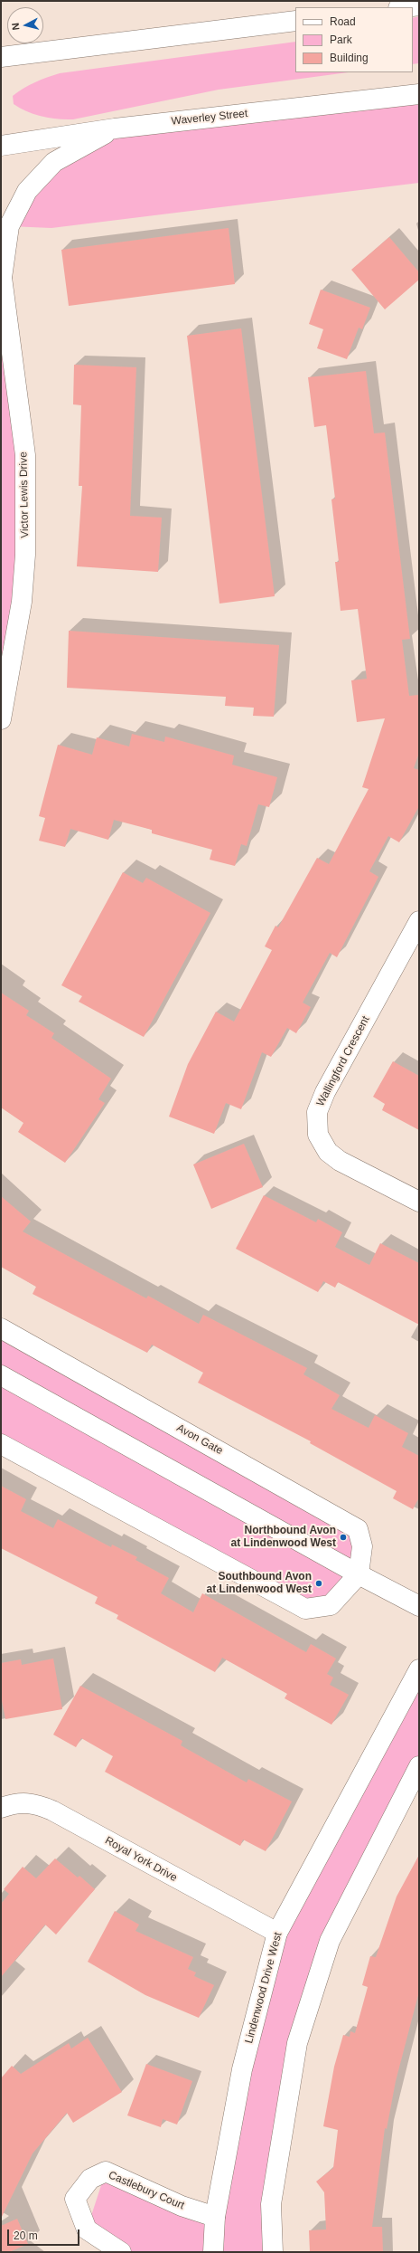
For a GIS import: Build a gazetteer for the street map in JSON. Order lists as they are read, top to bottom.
{
  "streets": {
    "street": [
      "Waverley Street",
      "Victor Lewis Drive",
      "Wallingford Crescent",
      "Avon Gate",
      "Royal York Drive",
      "Lindenwood Drive West",
      "Castlebury Court"
    ]
  },
  "crossings": [
    ["Waverley Street", "Victor Lewis Drive"],
    ["Royal York Drive", "Lindenwood Drive West"],
    ["Lindenwood Drive West", "Castlebury Court"]
  ],
  "places": ["Northbound Avon at Lindenwood West", "Southbound Avon at Lindenwood West"],
  "legend": ["Road", "Park", "Building"],
  "scale_bar": "20 m",
  "north": "left"
}
